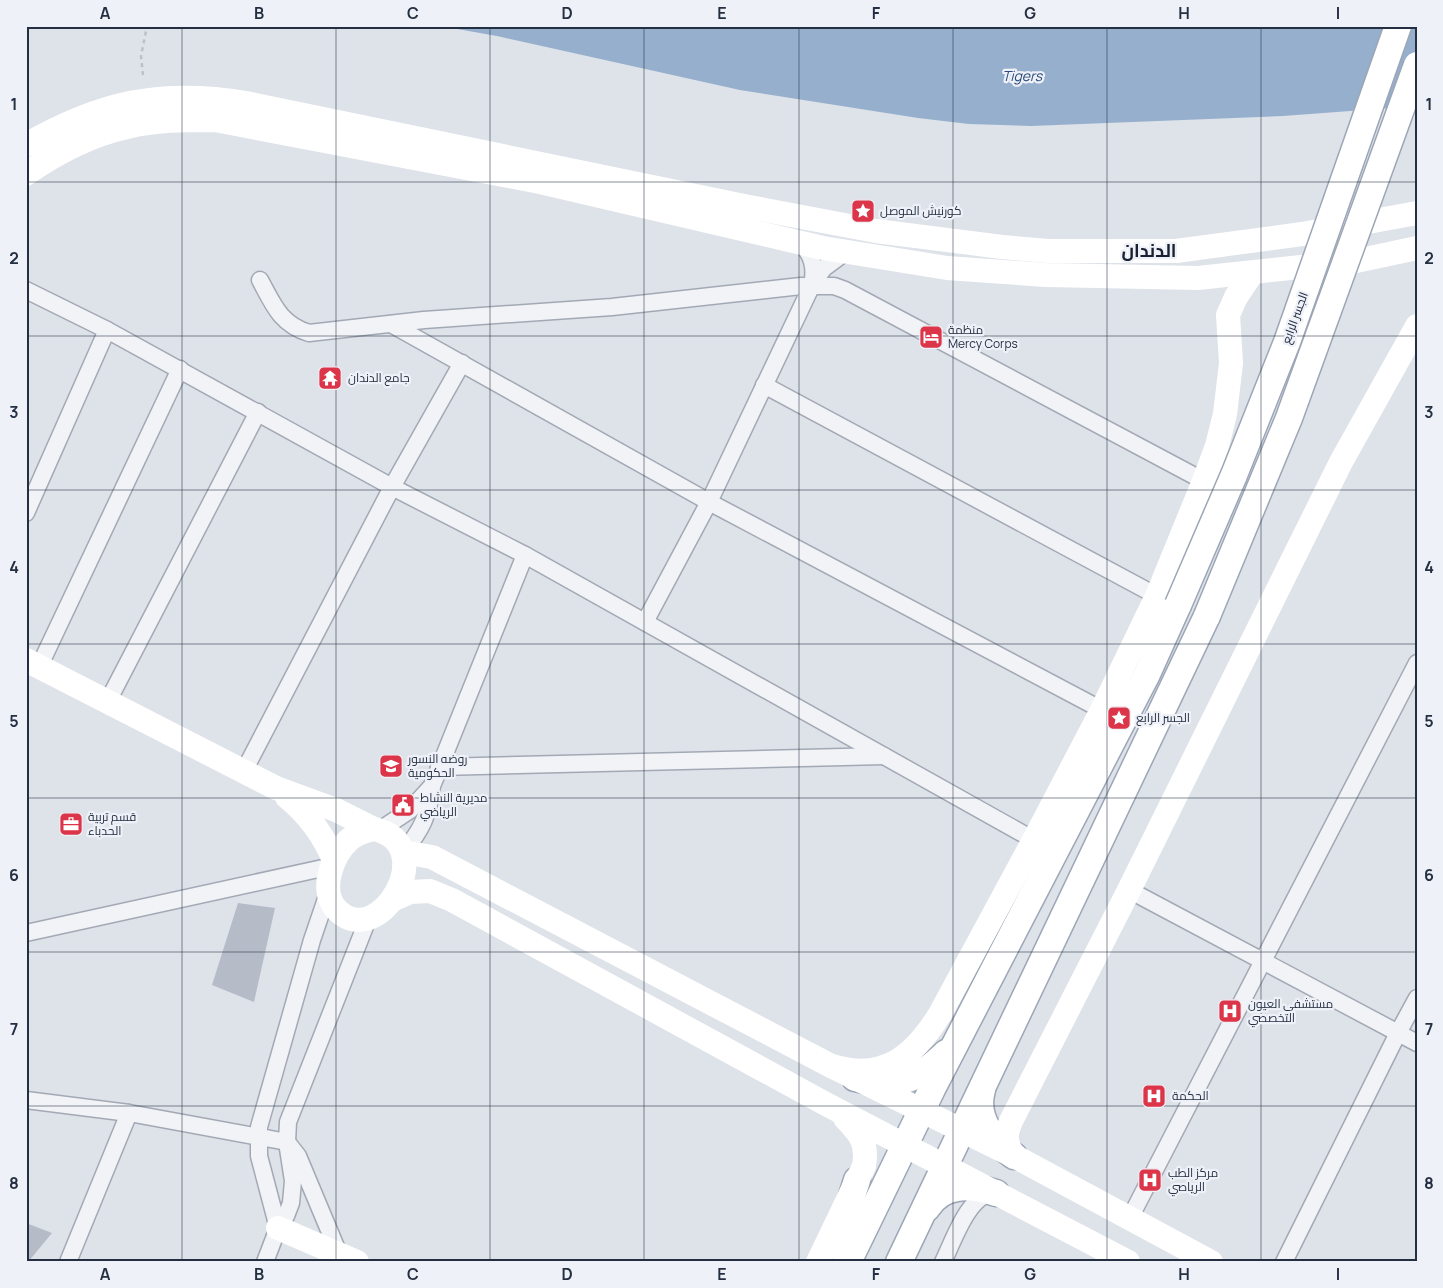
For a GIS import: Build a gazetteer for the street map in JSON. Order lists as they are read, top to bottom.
{
  "streets": {
    "main road": ["الجسر الرابع"]
  },
  "districts": ["الدندان"],
  "water": ["Tigers"],
  "places": {
    "place": ["كورنيش الموصل", "الجسر الرابع"],
    "hotel": ["منظمة Mercy Corps"],
    "temple": ["جامع الدندان"],
    "school or university": ["روضه النسور الحكومية"],
    "public building": ["مديرية النشاط الرياضي"],
    "office": ["قسم تربية الحدباء"],
    "hospital": ["مستشفى العيون التخصصي", "الحكمة", "مركز الطب الرياصي"]
  },
  "grid": {
    "columns": [
      "A",
      "B",
      "C",
      "D",
      "E",
      "F",
      "G",
      "H",
      "I"
    ],
    "rows": [
      "1",
      "2",
      "3",
      "4",
      "5",
      "6",
      "7",
      "8"
    ]
  }
}
